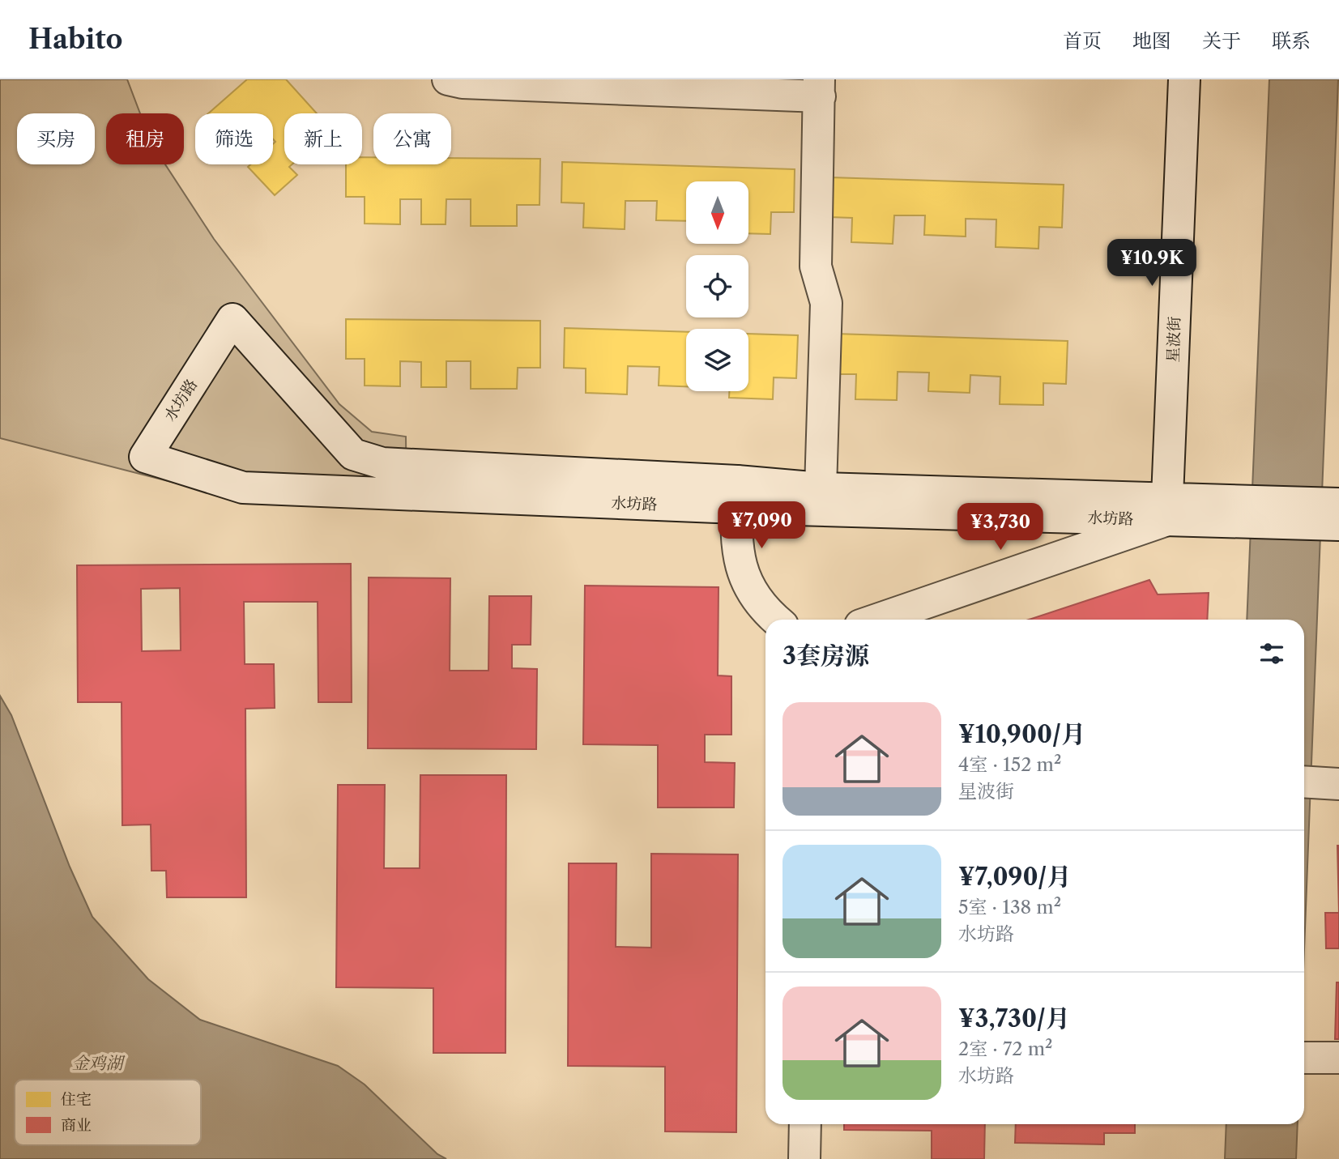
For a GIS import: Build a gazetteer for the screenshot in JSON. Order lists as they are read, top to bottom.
{
  "streets": {
    "street": ["星波街", "水坊路"]
  },
  "crossings": [
    ["星波街", "水坊路"]
  ],
  "water": ["金鸡湖"],
  "legend": ["住宅", "商业"],
  "north": "bottom",
  "page": {
    "header": "Habito",
    "nav": [
      "首页",
      "地图",
      "关于",
      "联系"
    ],
    "chip": [
      "买房",
      "租房",
      "筛选",
      "新上",
      "公寓"
    ],
    "price": ["¥10.9K", "¥7,090", "¥3,730"],
    "heading": "3套房源",
    "list": [
      {
        "name": "¥10,900/月",
        "note": "4室 · 152 m² · 星波街"
      },
      {
        "name": "¥7,090/月",
        "note": "5室 · 138 m² · 水坊路"
      },
      {
        "name": "¥3,730/月",
        "note": "2室 · 72 m² · 水坊路"
      }
    ]
  }
}
